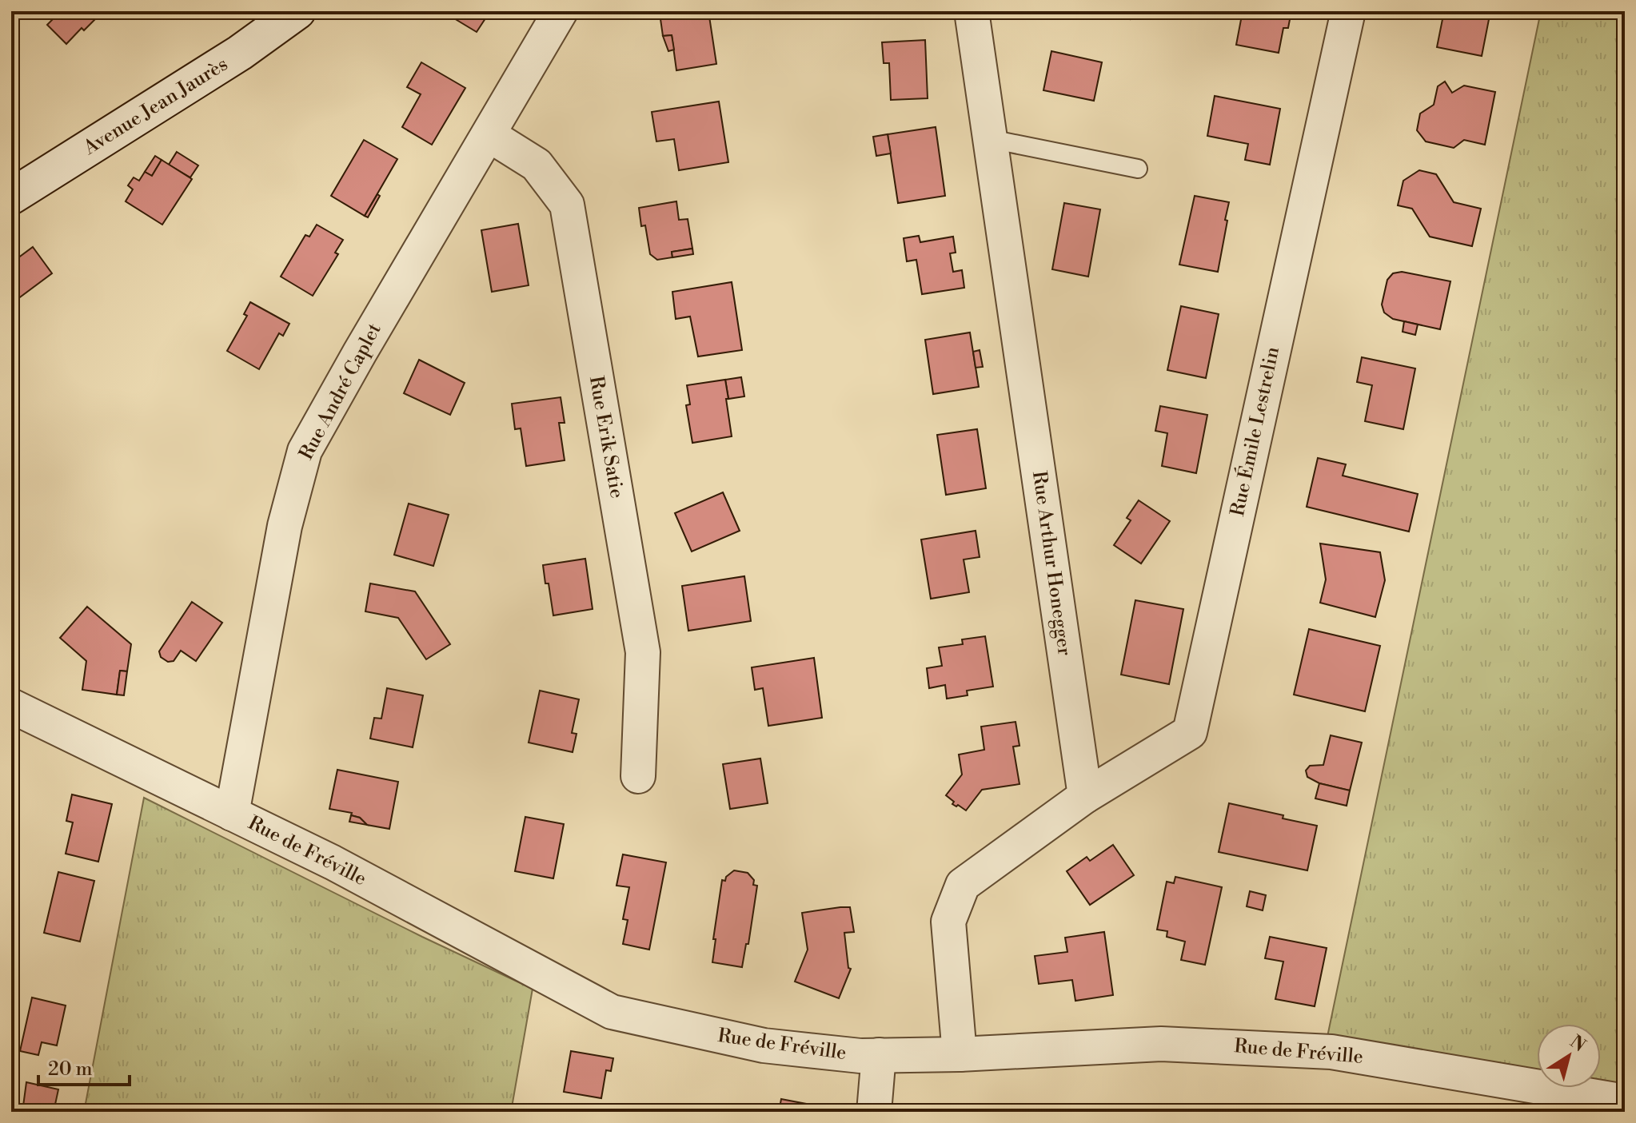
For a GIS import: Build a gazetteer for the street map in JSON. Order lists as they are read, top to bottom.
{
  "streets": {
    "street": [
      "Avenue Jean Jaurès",
      "Rue André Caplet",
      "Rue Émile Lestrelin",
      "Rue Erik Satie",
      "Rue Arthur Honegger",
      "Rue de Fréville"
    ]
  },
  "crossings": [
    ["Rue André Caplet", "Rue Erik Satie"],
    ["Rue André Caplet", "Rue de Fréville"],
    ["Rue Émile Lestrelin", "Rue Arthur Honegger"]
  ],
  "scale_bar": "20 m",
  "north": "top right"
}
